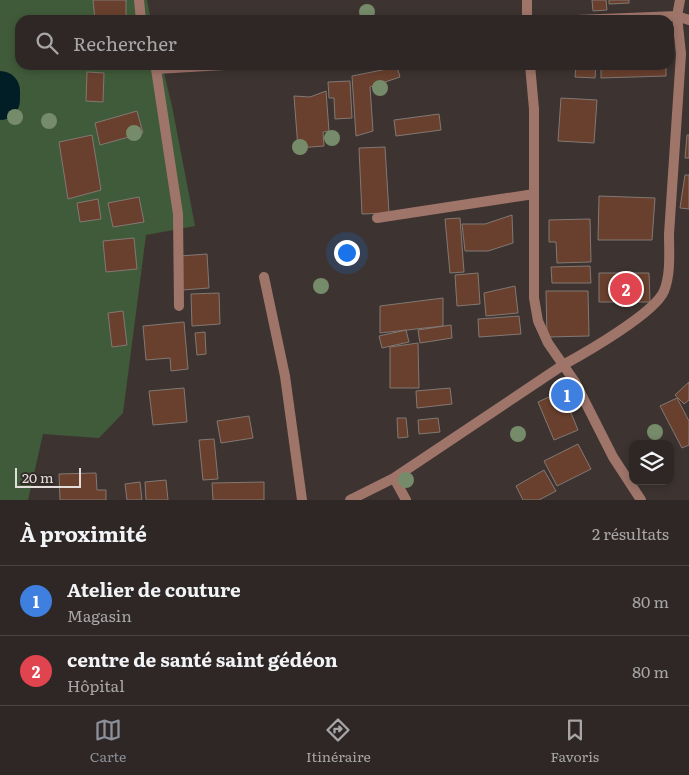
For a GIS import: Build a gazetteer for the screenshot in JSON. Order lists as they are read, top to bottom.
{
  "scale_bar": "20 m",
  "page": {
    "search": "Rechercher",
    "pins": ["2", "1"],
    "scale": "20 m",
    "heading": ["À proximité", "2 résultats"],
    "list": [
      {
        "mark": "1",
        "name": "Atelier de couture",
        "note": "Magasin",
        "value": "80 m"
      },
      {
        "mark": "2",
        "name": "centre de santé saint gédéon",
        "note": "Hôpital",
        "value": "80 m"
      }
    ],
    "nav": ["Carte", "Itinéraire", "Favoris"]
  }
}
